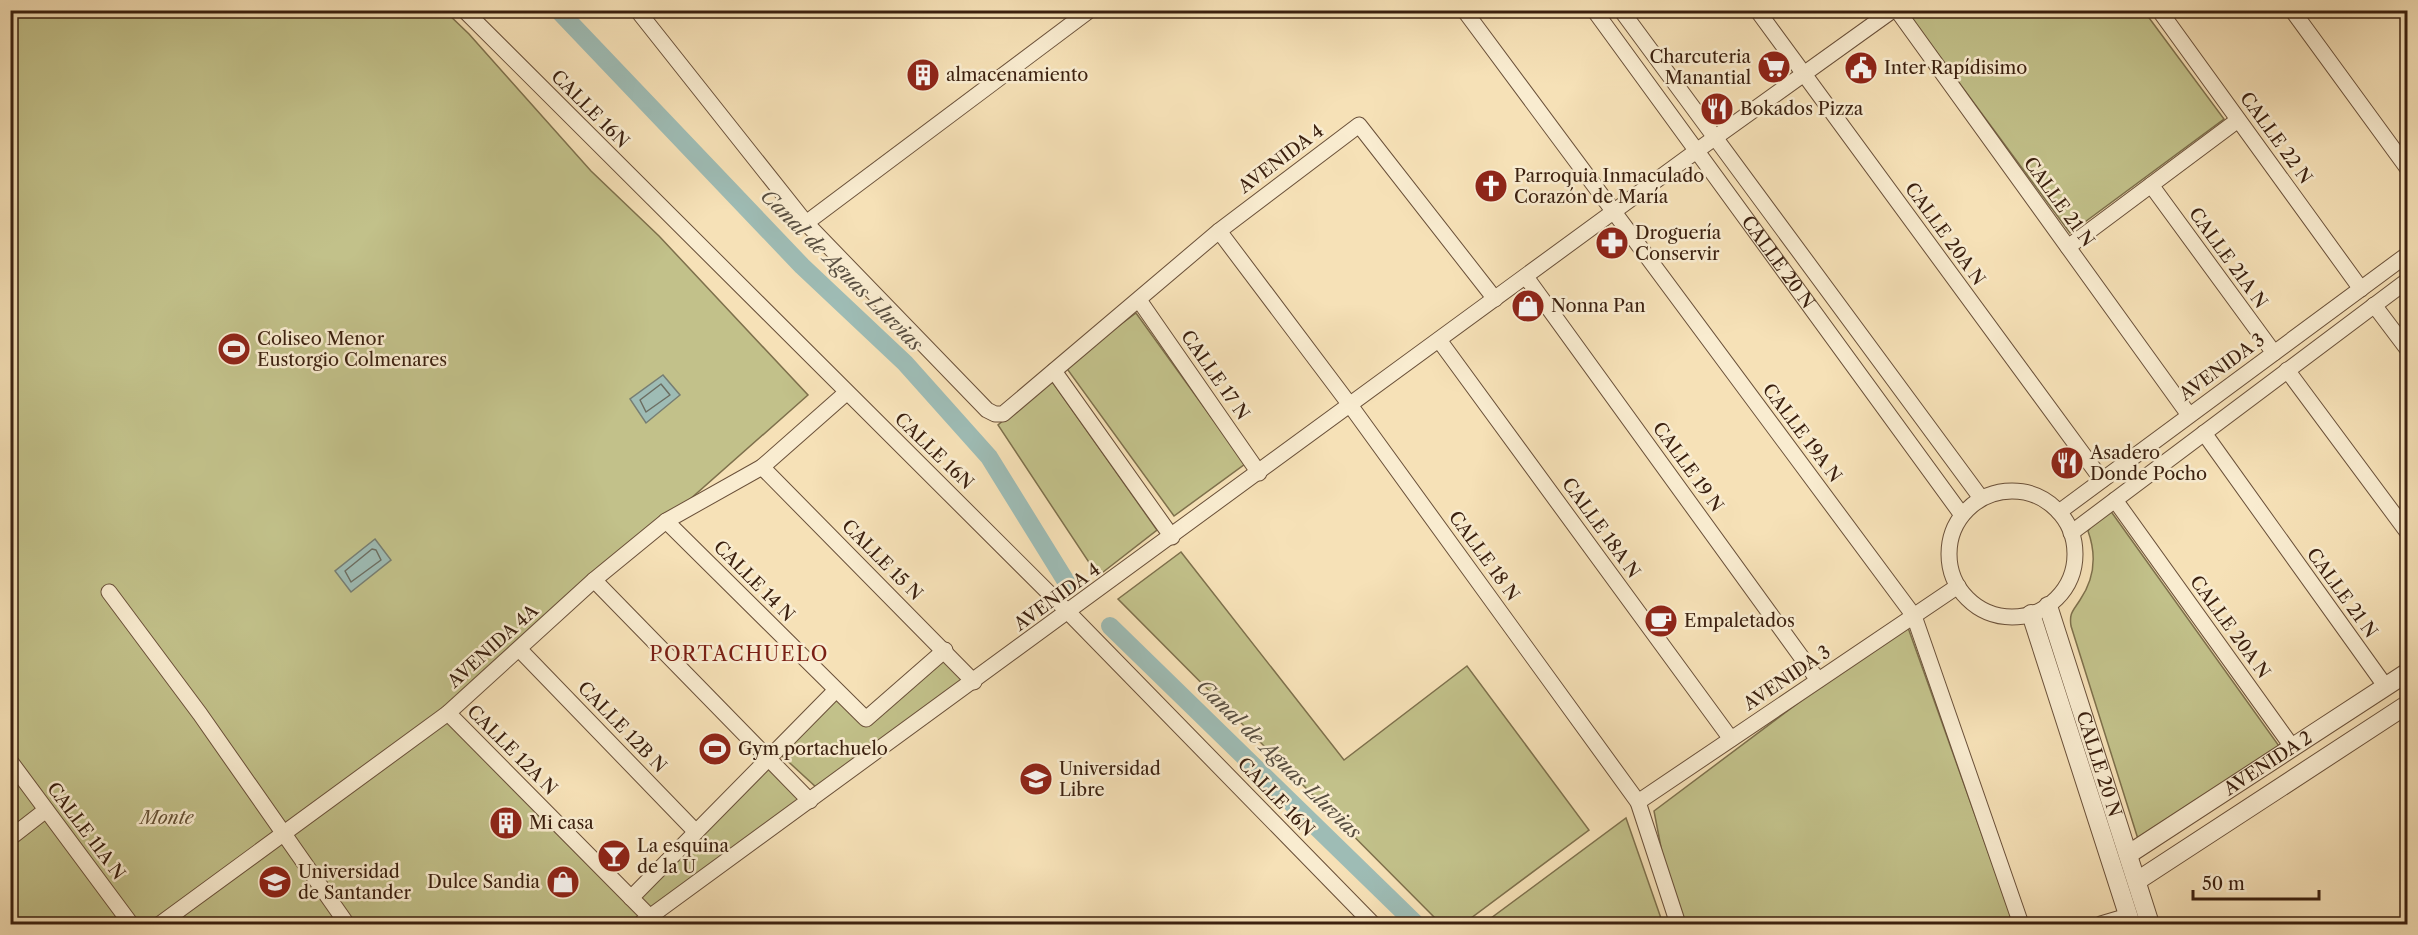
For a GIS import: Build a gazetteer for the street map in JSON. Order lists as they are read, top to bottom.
{
  "streets": {
    "street": [
      "CALLE 16N",
      "CALLE 22 N",
      "AVENIDA 4",
      "CALLE 21 N",
      "CALLE 20A N",
      "CALLE 21A N",
      "CALLE 20 N",
      "AVENIDA 3",
      "CALLE 17 N",
      "CALLE 19A N",
      "CALLE 19 N",
      "CALLE 18A N",
      "CALLE 18 N",
      "CALLE 15 N",
      "CALLE 14 N",
      "AVENIDA 4A",
      "CALLE 12B N",
      "CALLE 12A N",
      "AVENIDA 2",
      "CALLE 11A N"
    ]
  },
  "crossings": [
    ["CALLE 16N", "AVENIDA 4"],
    ["CALLE 16N", "AVENIDA 4A"],
    ["CALLE 22 N", "AVENIDA 3"],
    ["AVENIDA 4", "CALLE 21 N"],
    ["AVENIDA 4", "CALLE 20A N"],
    ["AVENIDA 4", "CALLE 20 N"],
    ["AVENIDA 4", "CALLE 17 N"],
    ["AVENIDA 4", "CALLE 19A N"],
    ["AVENIDA 4", "CALLE 19 N"],
    ["AVENIDA 4", "CALLE 18A N"],
    ["AVENIDA 4", "CALLE 18 N"],
    ["AVENIDA 4", "CALLE 15 N"],
    ["AVENIDA 4", "CALLE 12A N"],
    ["CALLE 21 N", "AVENIDA 3"],
    ["CALLE 21 N", "AVENIDA 2"],
    ["CALLE 20A N", "AVENIDA 3"],
    ["CALLE 20A N", "AVENIDA 2"],
    ["CALLE 21A N", "AVENIDA 3"],
    ["CALLE 20 N", "AVENIDA 3"],
    ["CALLE 20 N", "AVENIDA 2"],
    ["AVENIDA 3", "CALLE 19A N"],
    ["AVENIDA 3", "CALLE 19 N"],
    ["AVENIDA 3", "CALLE 18A N"],
    ["AVENIDA 3", "CALLE 18 N"],
    ["CALLE 15 N", "CALLE 14 N"],
    ["CALLE 15 N", "AVENIDA 4A"],
    ["CALLE 14 N", "AVENIDA 4A"],
    ["AVENIDA 4A", "CALLE 12B N"],
    ["AVENIDA 4A", "CALLE 12A N"]
  ],
  "districts": ["PORTACHUELO"],
  "water": ["Canal de Aguas Lluvias"],
  "parks": ["Monte"],
  "places": {
    "supermarket": ["Charcuteria Manantial"],
    "public building": ["Inter Rapídisimo"],
    "building": ["almacenamiento", "Mi casa"],
    "restaurant": ["Bokados Pizza", "Asadero Donde Pocho"],
    "church": ["Parroquia Inmaculado Corazón de María"],
    "pharmacy": ["Droguería Conservir"],
    "shop": ["Nonna Pan", "Dulce Sandia"],
    "sports": ["Coliseo Menor Eustorgio Colmenares", "Gym portachuelo"],
    "cafe": ["Empaletados"],
    "school or university": ["Universidad Libre", "Universidad de Santander"],
    "bar": ["La esquina de la U"]
  },
  "scale_bar": "50 m"
}
